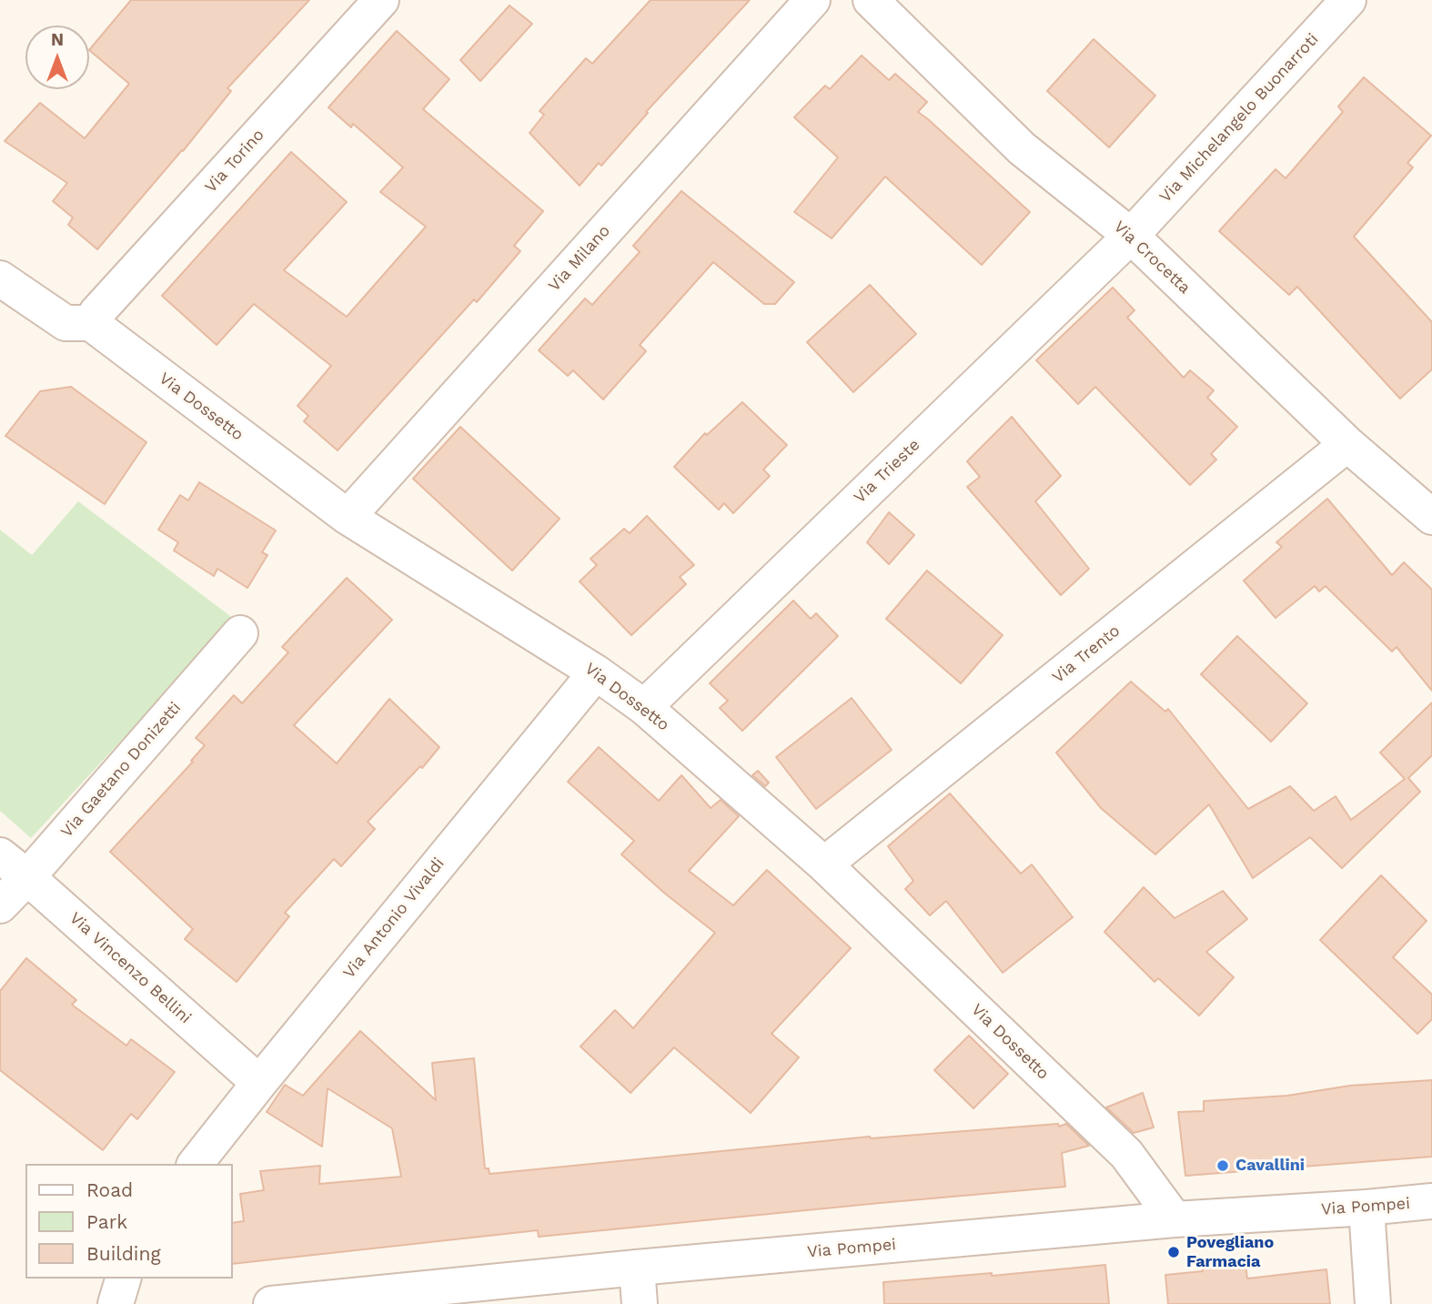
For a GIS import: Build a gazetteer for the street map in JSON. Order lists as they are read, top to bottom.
{
  "streets": {
    "street": [
      "Via Michelangelo Buonarroti",
      "Via Torino",
      "Via Crocetta",
      "Via Milano",
      "Via Dossetto",
      "Via Trieste",
      "Via Trento",
      "Via Gaetano Donizetti",
      "Via Antonio Vivaldi",
      "Via Vincenzo Bellini",
      "Via Pompei"
    ]
  },
  "crossings": [
    ["Via Michelangelo Buonarroti", "Via Crocetta"],
    ["Via Michelangelo Buonarroti", "Via Trieste"],
    ["Via Torino", "Via Dossetto"],
    ["Via Crocetta", "Via Trieste"],
    ["Via Crocetta", "Via Trento"],
    ["Via Milano", "Via Dossetto"],
    ["Via Dossetto", "Via Trieste"],
    ["Via Dossetto", "Via Trento"],
    ["Via Dossetto", "Via Antonio Vivaldi"],
    ["Via Dossetto", "Via Pompei"],
    ["Via Gaetano Donizetti", "Via Vincenzo Bellini"],
    ["Via Antonio Vivaldi", "Via Vincenzo Bellini"]
  ],
  "places": ["Cavallini", "Povegliano Farmacia"],
  "legend": ["Road", "Park", "Building"],
  "north": "top"
}
